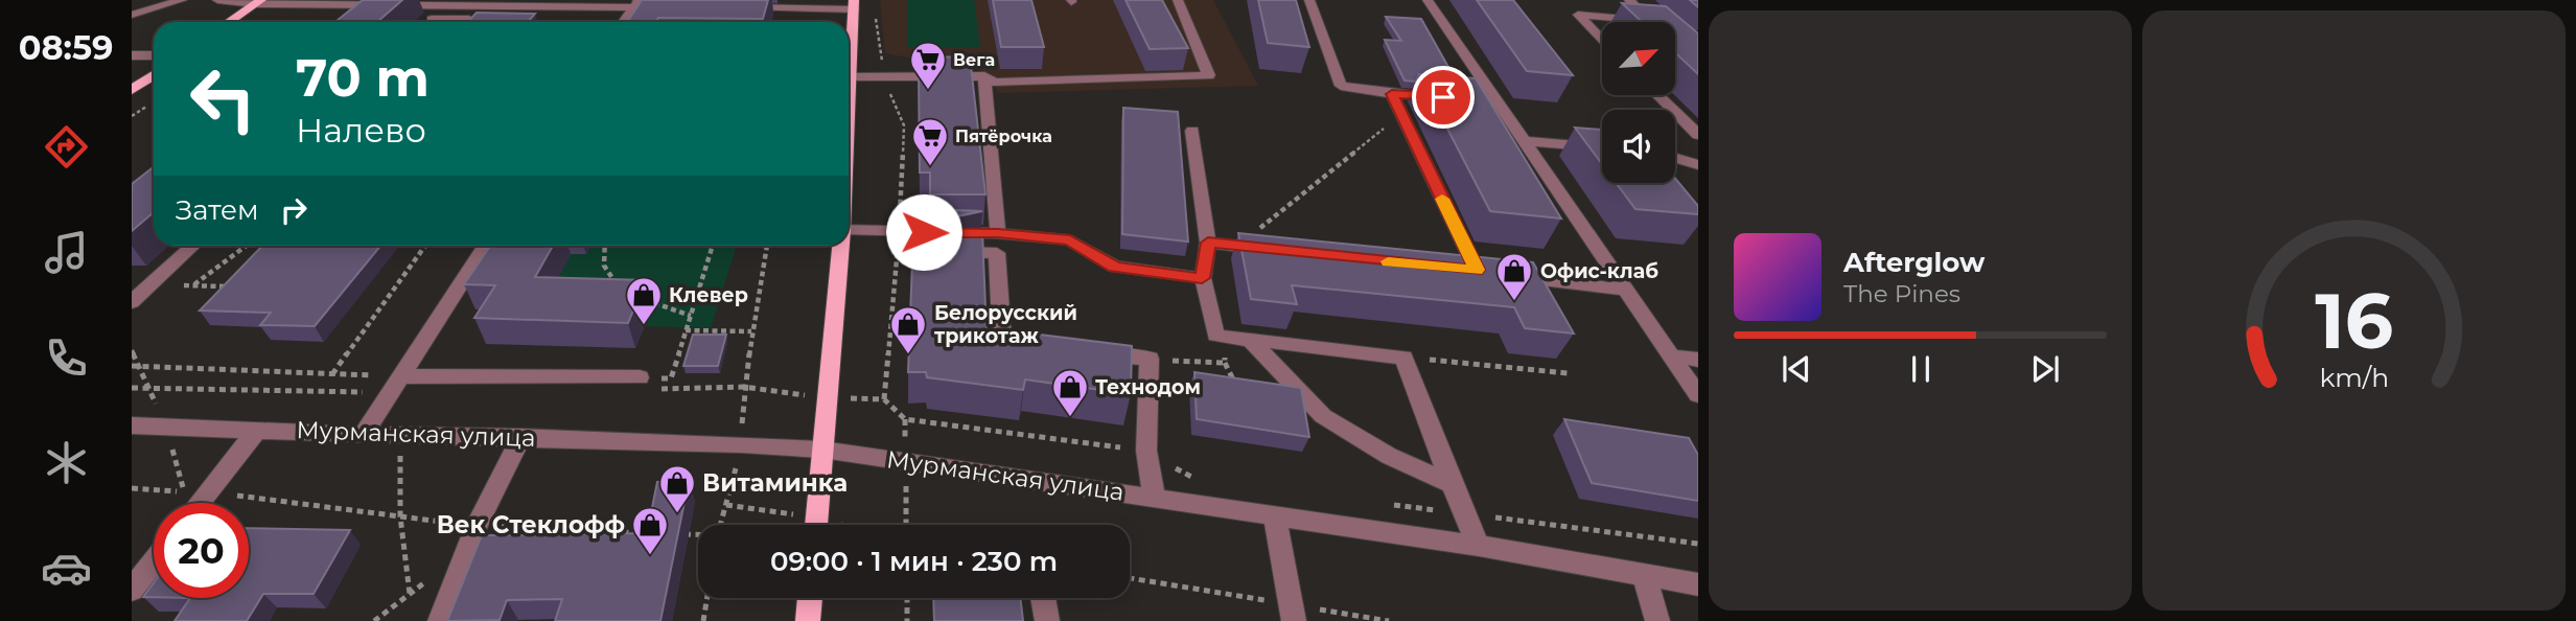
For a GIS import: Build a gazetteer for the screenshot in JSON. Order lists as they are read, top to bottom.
{
  "streets": {
    "street": ["Мурманская улица"]
  },
  "places": {
    "supermarket": ["Вега", "Пятёрочка"],
    "shop": [
      "Офис-клаб",
      "Клевер",
      "Белорусский трикотаж",
      "Технодом",
      "Витаминка",
      "Век Стеклофф"
    ]
  },
  "north": "top right",
  "page": {
    "tabs": "08:59",
    "turn": ["70 m", "Налево"],
    "then": "Затем",
    "song": ["Afterglow", "The Pines"],
    "limit": "20",
    "trip": "09:00 · 1 мин · 230 m",
    "gauge": ["16", "km/h"]
  }
}
